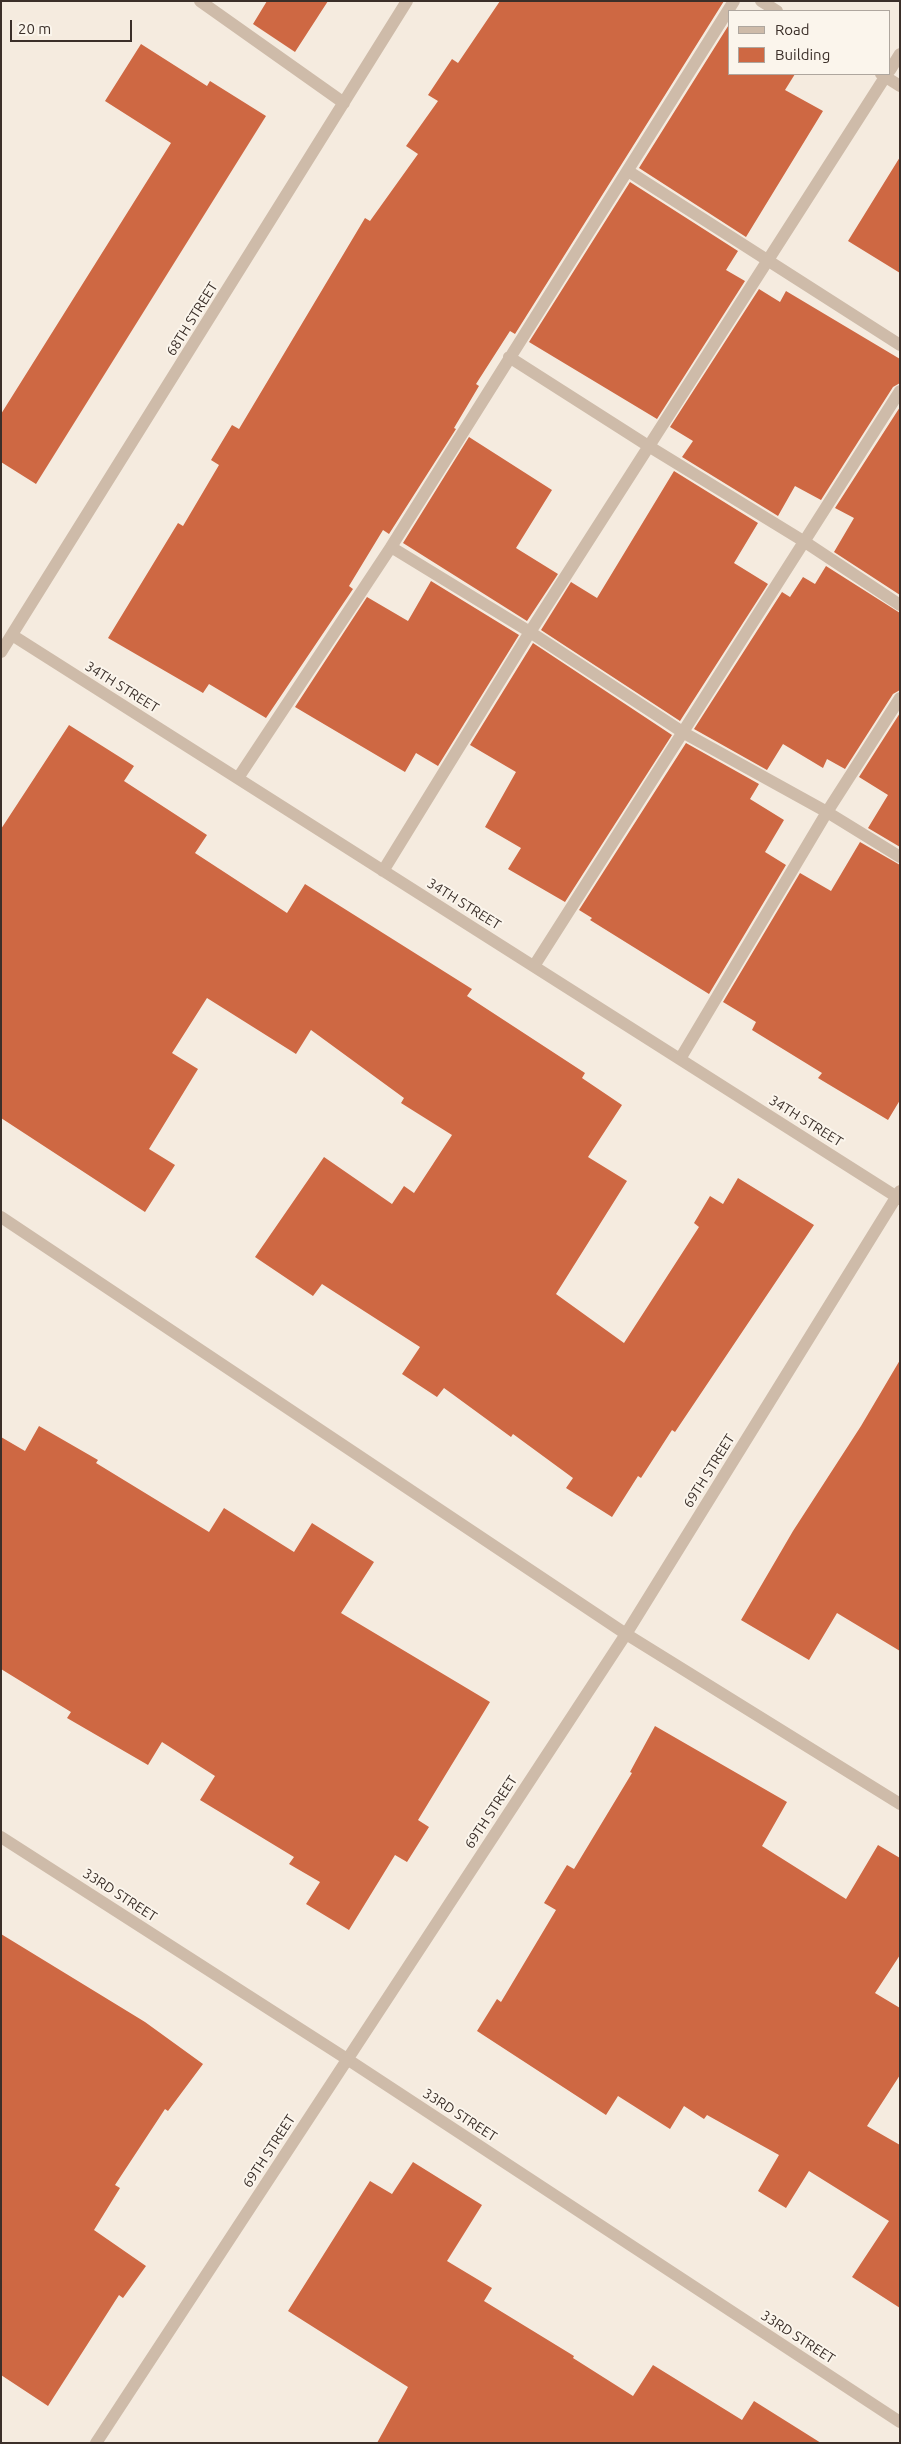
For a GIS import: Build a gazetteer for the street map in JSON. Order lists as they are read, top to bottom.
{
  "streets": {
    "street": [
      "68TH STREET",
      "34TH STREET",
      "69TH STREET",
      "33RD STREET"
    ]
  },
  "crossings": [
    ["68TH STREET", "34TH STREET"],
    ["34TH STREET", "69TH STREET"],
    ["69TH STREET", "33RD STREET"]
  ],
  "legend": ["Road", "Building"],
  "scale_bar": "20 m"
}
